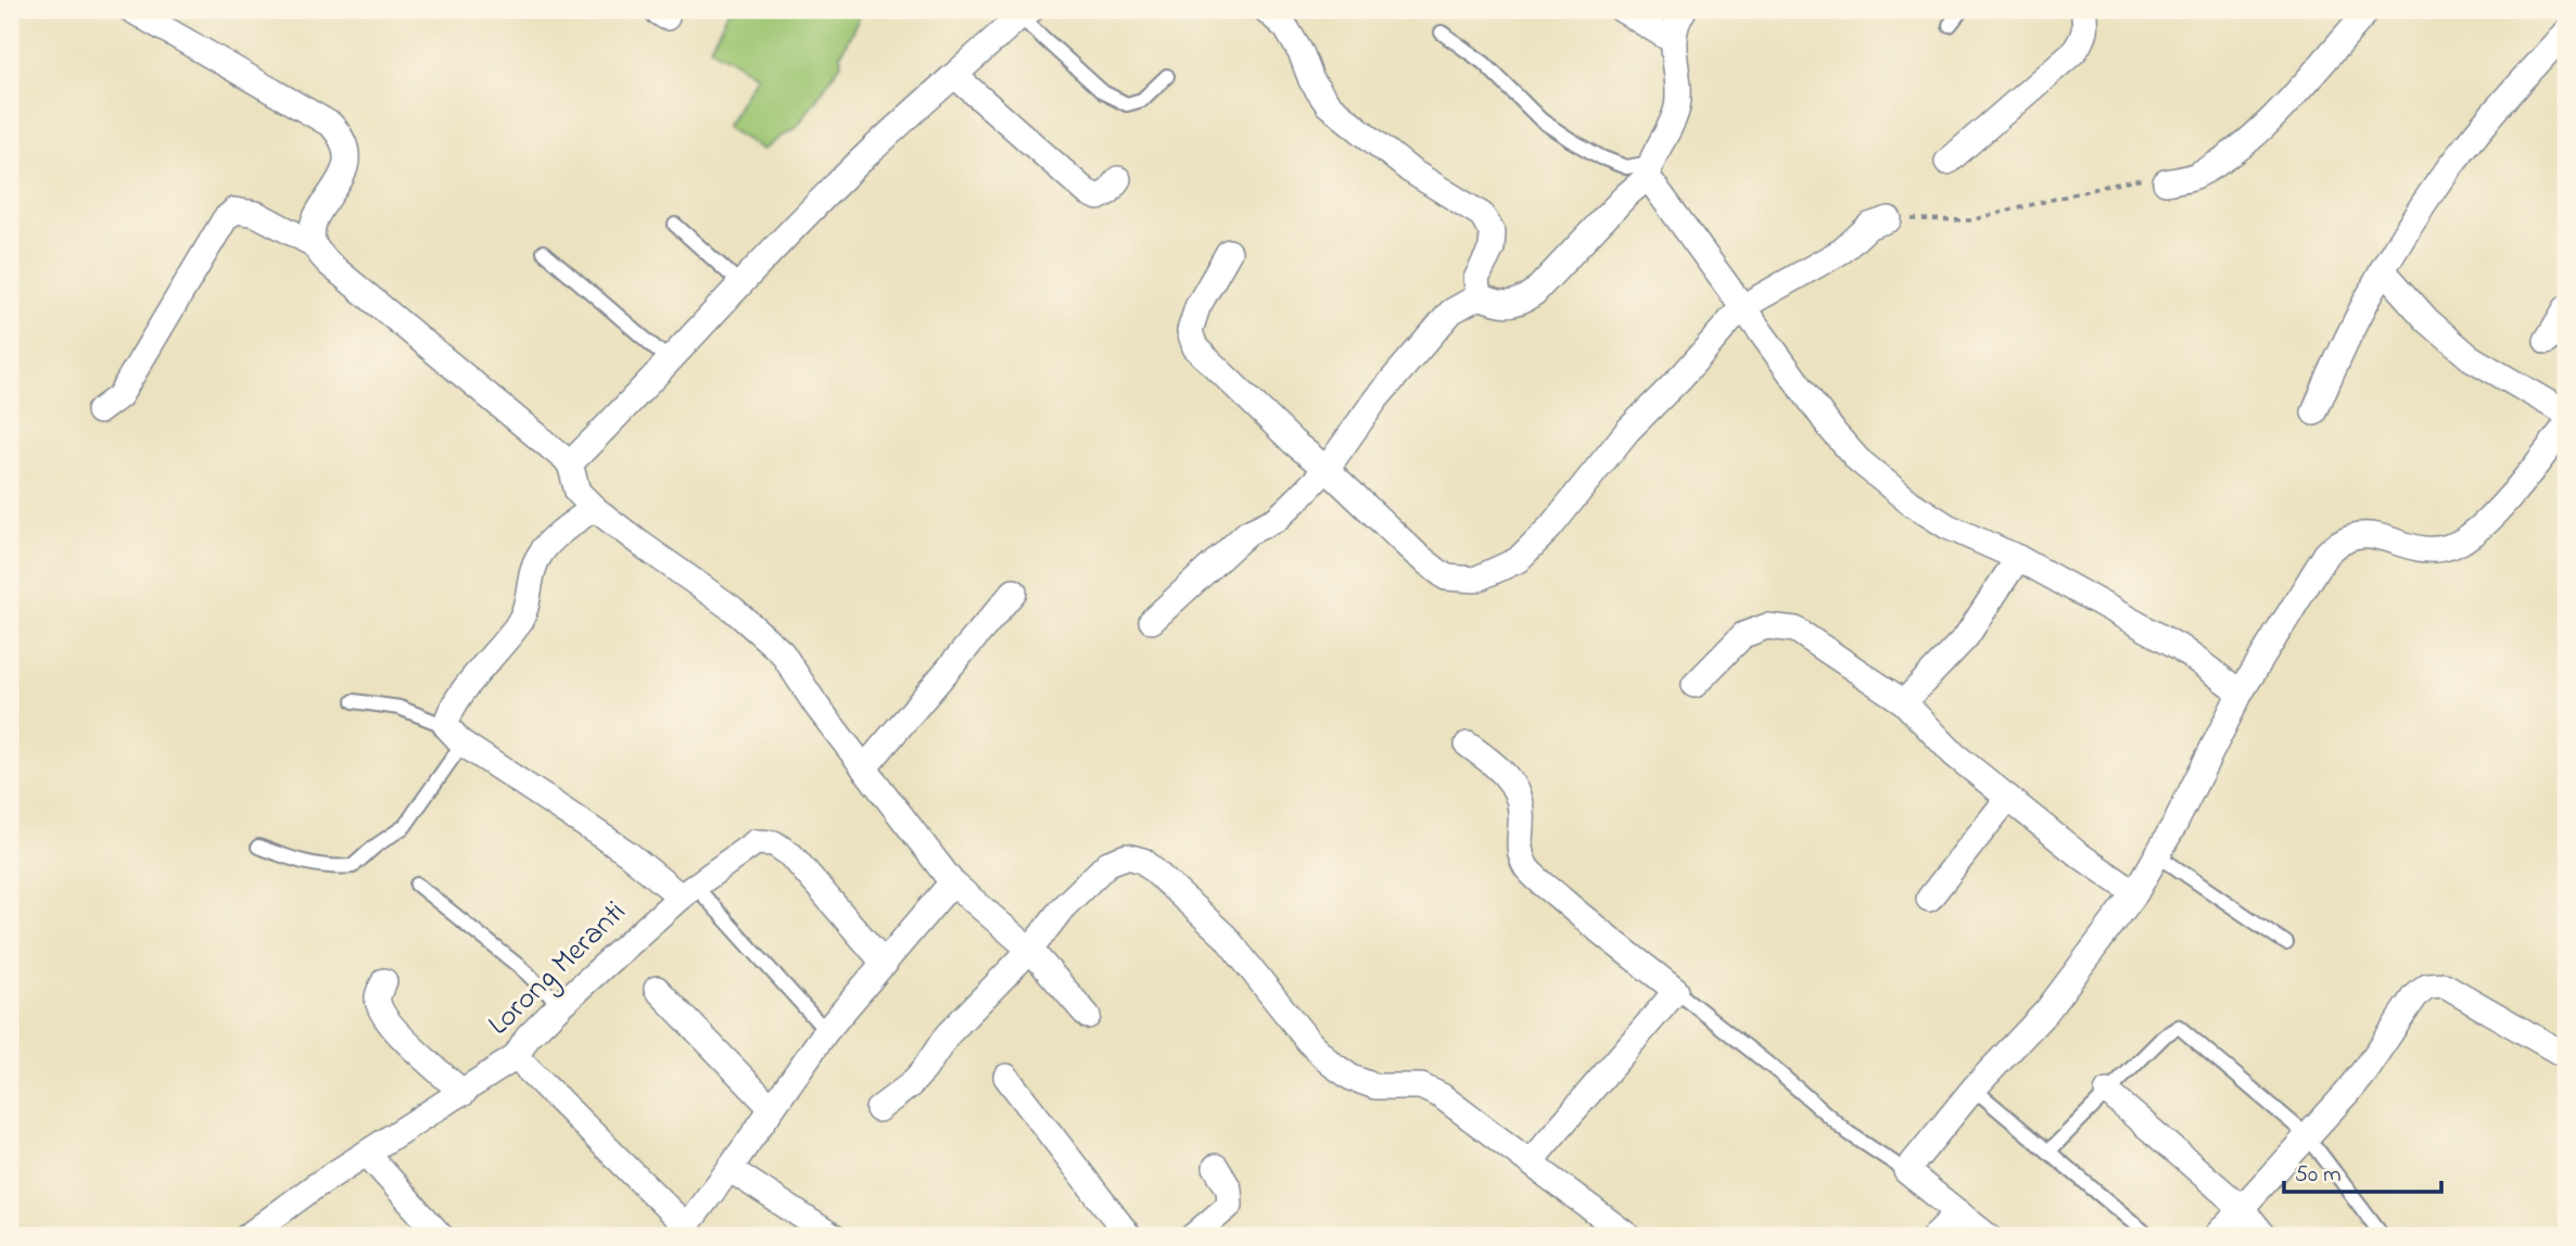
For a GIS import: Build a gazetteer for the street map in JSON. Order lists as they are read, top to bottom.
{
  "streets": {
    "street": ["Lorong Meranti"]
  },
  "scale_bar": "50 m"
}
